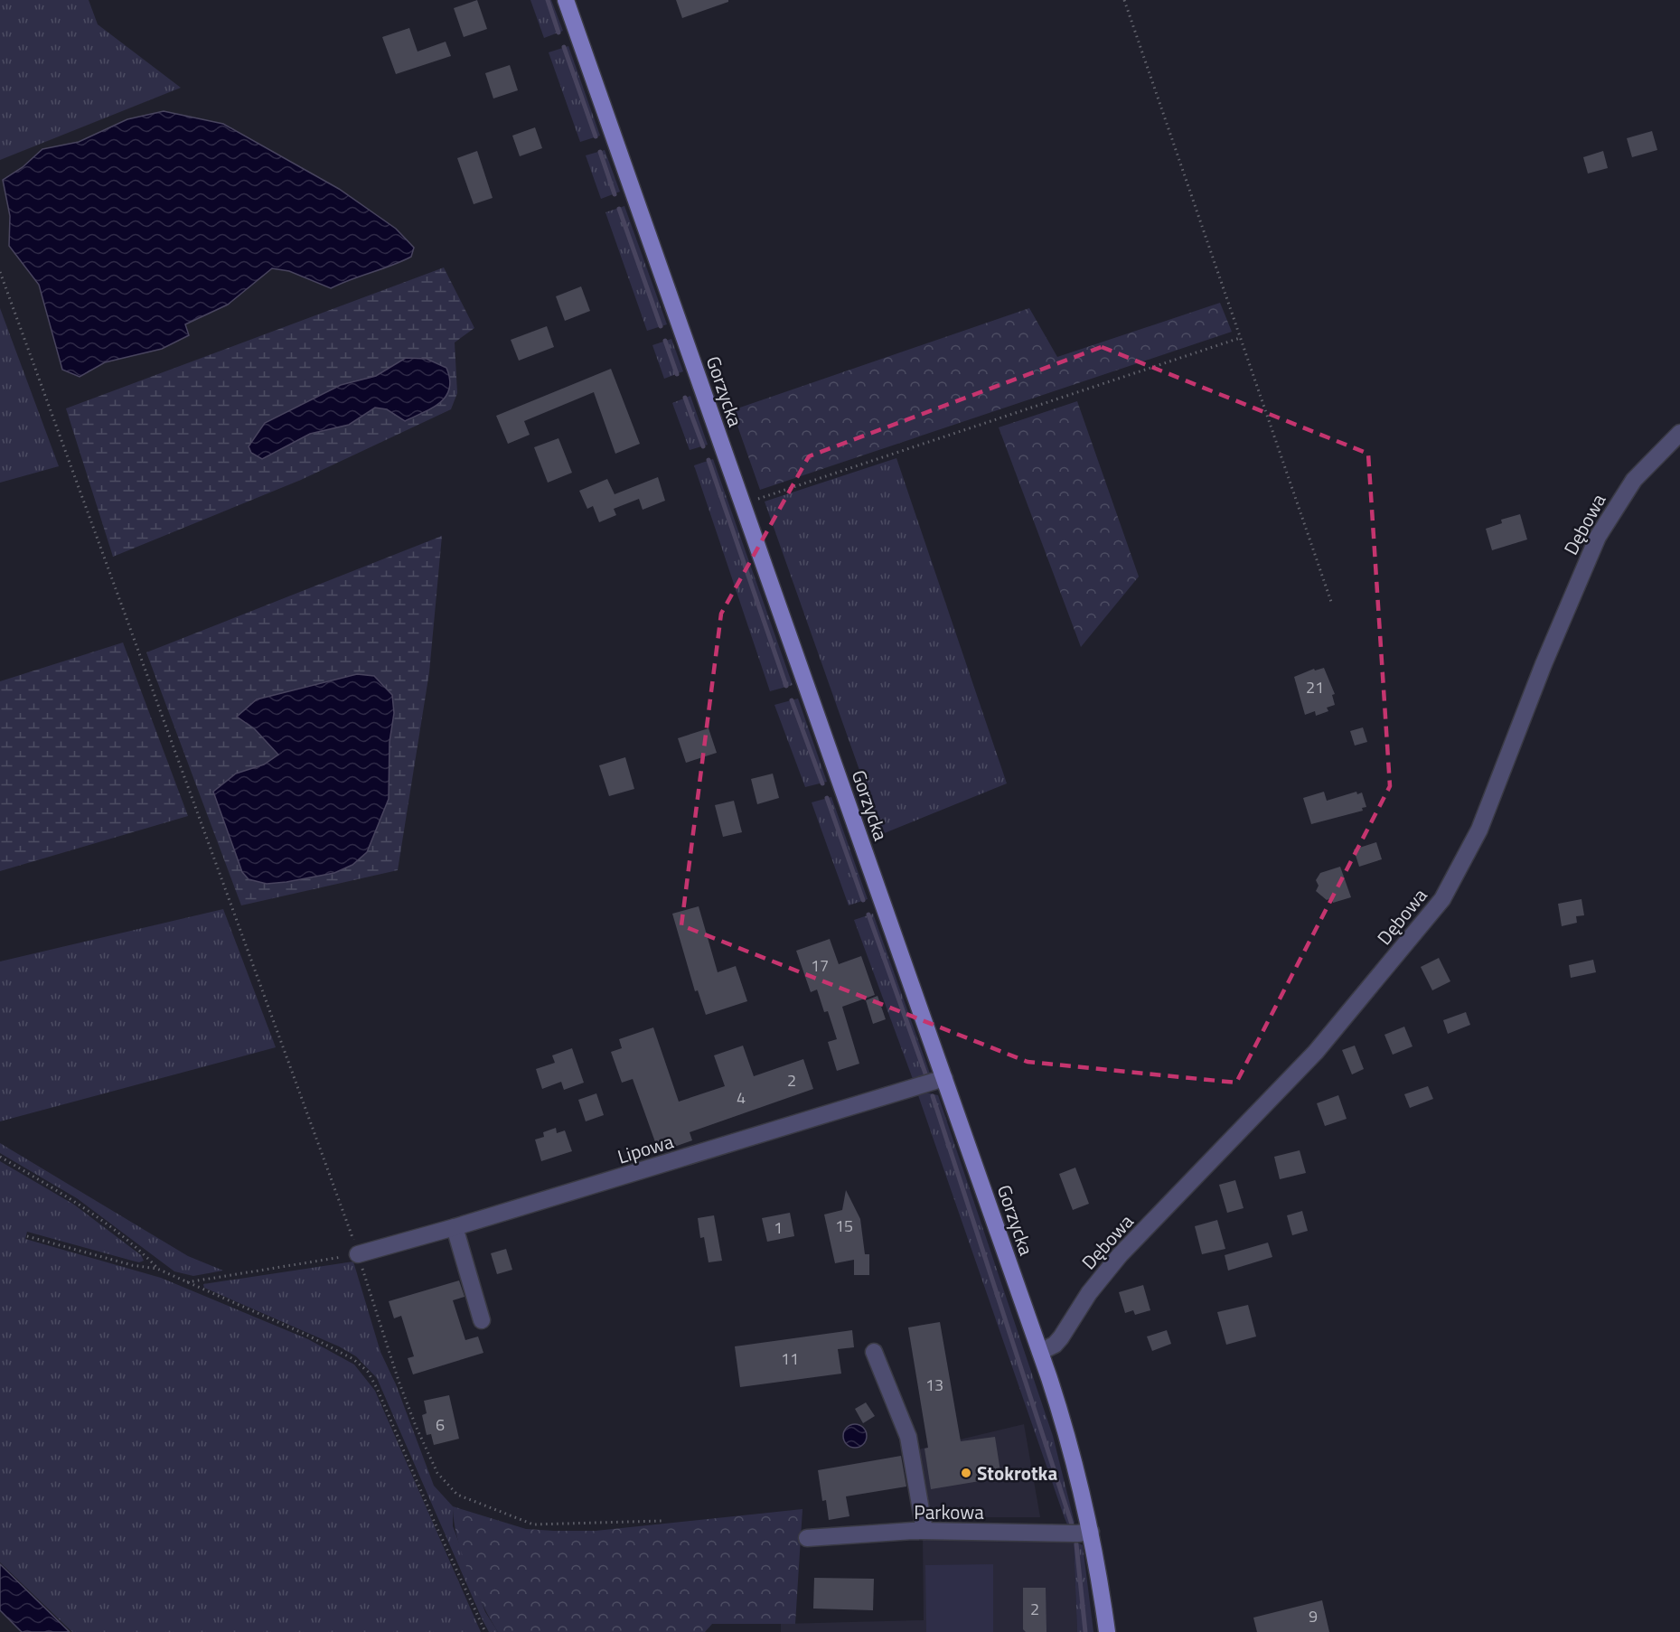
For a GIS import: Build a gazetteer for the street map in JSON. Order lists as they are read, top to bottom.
{
  "streets": {
    "main road": ["Gorzycka"],
    "street": ["Dębowa", "Lipowa", "Parkowa"]
  },
  "crossings": [
    ["Gorzycka", "Dębowa"],
    ["Gorzycka", "Lipowa"],
    ["Gorzycka", "Parkowa"]
  ],
  "places": ["Stokrotka"],
  "house_numbers": [
    "21",
    "17",
    "2",
    "4",
    "15",
    "1",
    "11",
    "13",
    "6",
    "2",
    "9"
  ]
}
